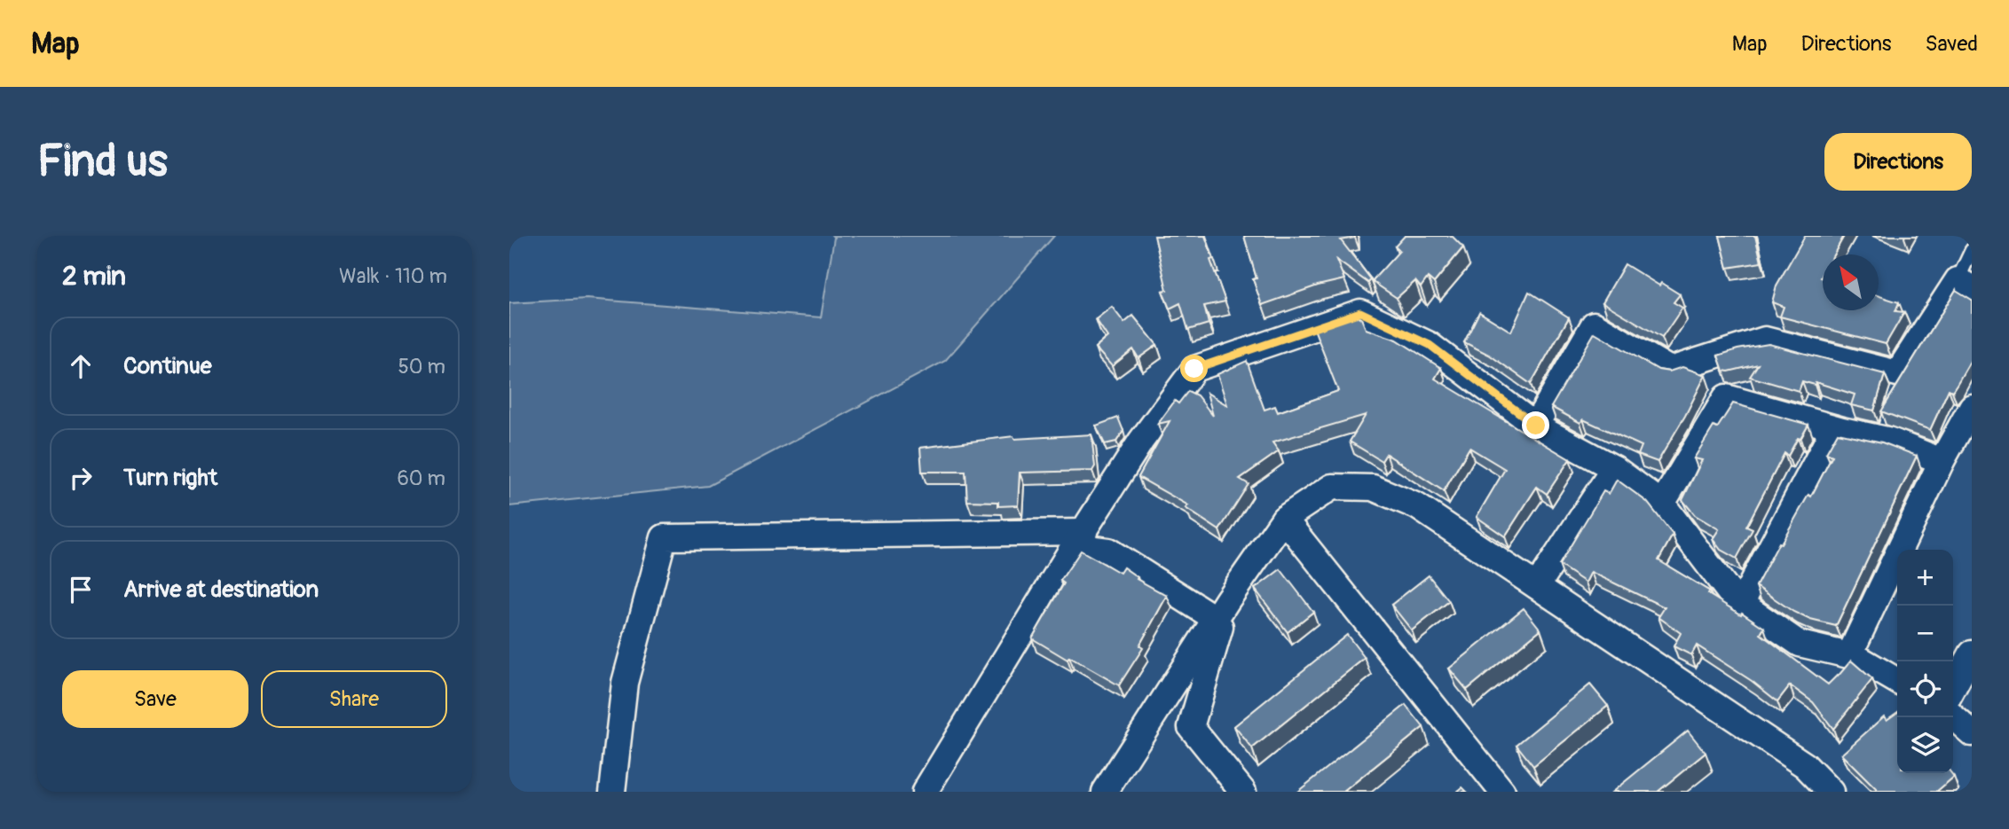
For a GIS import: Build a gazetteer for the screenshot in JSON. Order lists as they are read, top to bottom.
{
  "north": "top left",
  "page": {
    "header": "Map",
    "nav": ["Map", "Directions", "Saved"],
    "buttons": [
      "Directions",
      ["Save", "Share"]
    ],
    "title": "Find us",
    "heading": ["2 min", "Walk · 110 m"],
    "list": [
      ["Continue", "50 m"],
      ["Turn right", "60 m"],
      "Arrive at destination"
    ],
    "map_buttons": ["+", "−"]
  }
}
